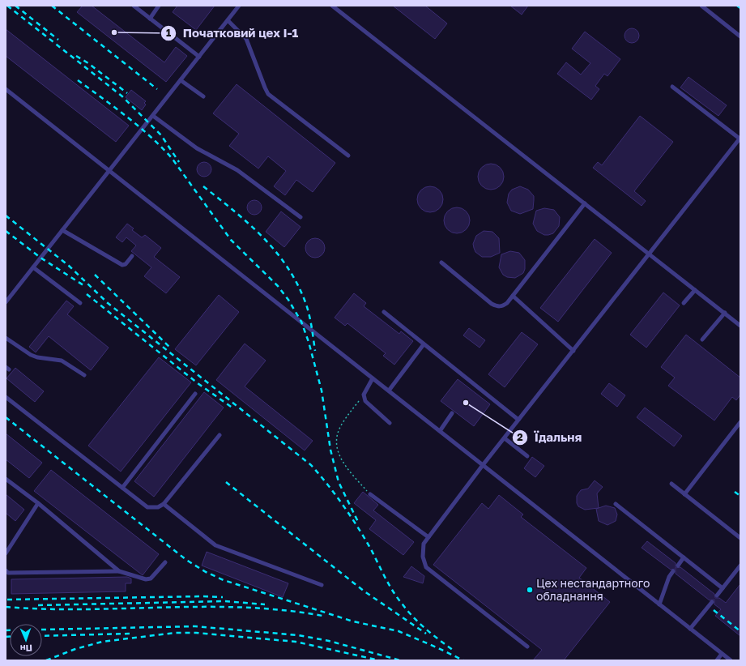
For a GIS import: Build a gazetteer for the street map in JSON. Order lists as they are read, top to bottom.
{
  "places": ["Початковий цех І-1", "Їдальня", "Цех нестандартного обладнання"],
  "north": "bottom"
}
